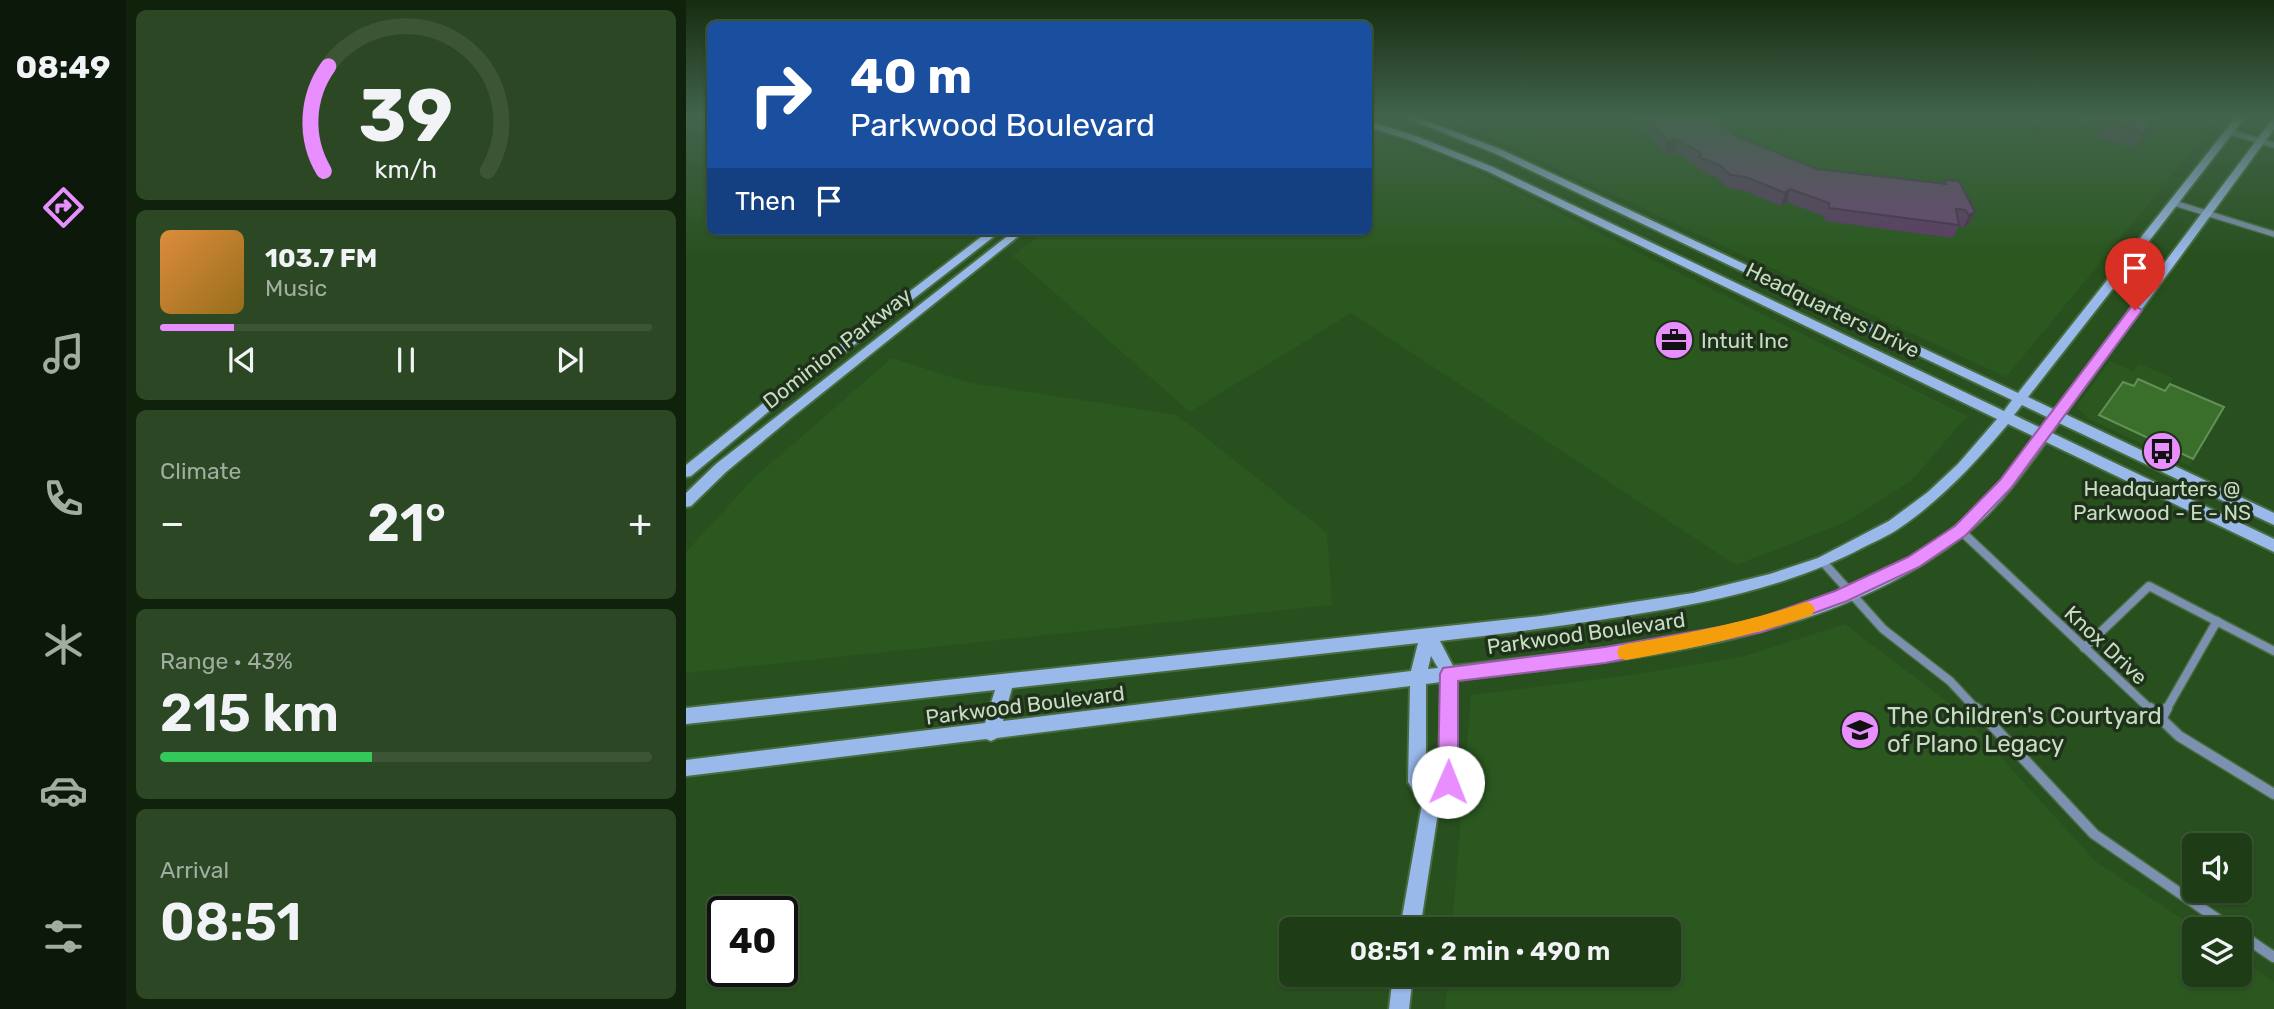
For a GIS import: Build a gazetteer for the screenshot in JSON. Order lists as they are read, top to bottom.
{
  "streets": {
    "main road": ["Headquarters Drive", "Dominion Parkway", "Parkwood Boulevard"],
    "street": ["Knox Drive"]
  },
  "crossings": [
    ["Headquarters Drive", "Parkwood Boulevard"],
    ["Parkwood Boulevard", "Knox Drive"]
  ],
  "places": {
    "office": ["Intuit Inc"],
    "bus stop": ["Headquarters @ Parkwood - E - NS"],
    "school or university": ["The Children's Courtyard of Plano Legacy"]
  },
  "page": {
    "tabs": "08:49",
    "turn": ["40 m", "Parkwood Boulevard"],
    "then": "Then",
    "song": ["103.7 FM", "Music"],
    "tile": [
      "Climate",
      ["Range · 43%", "215 km"],
      ["Arrival", "08:51"]
    ],
    "heat": ["−", "21°", "+"],
    "limit": "40",
    "trip": "08:51 · 2 min · 490 m",
    "gauge": ["39", "km/h"]
  }
}
